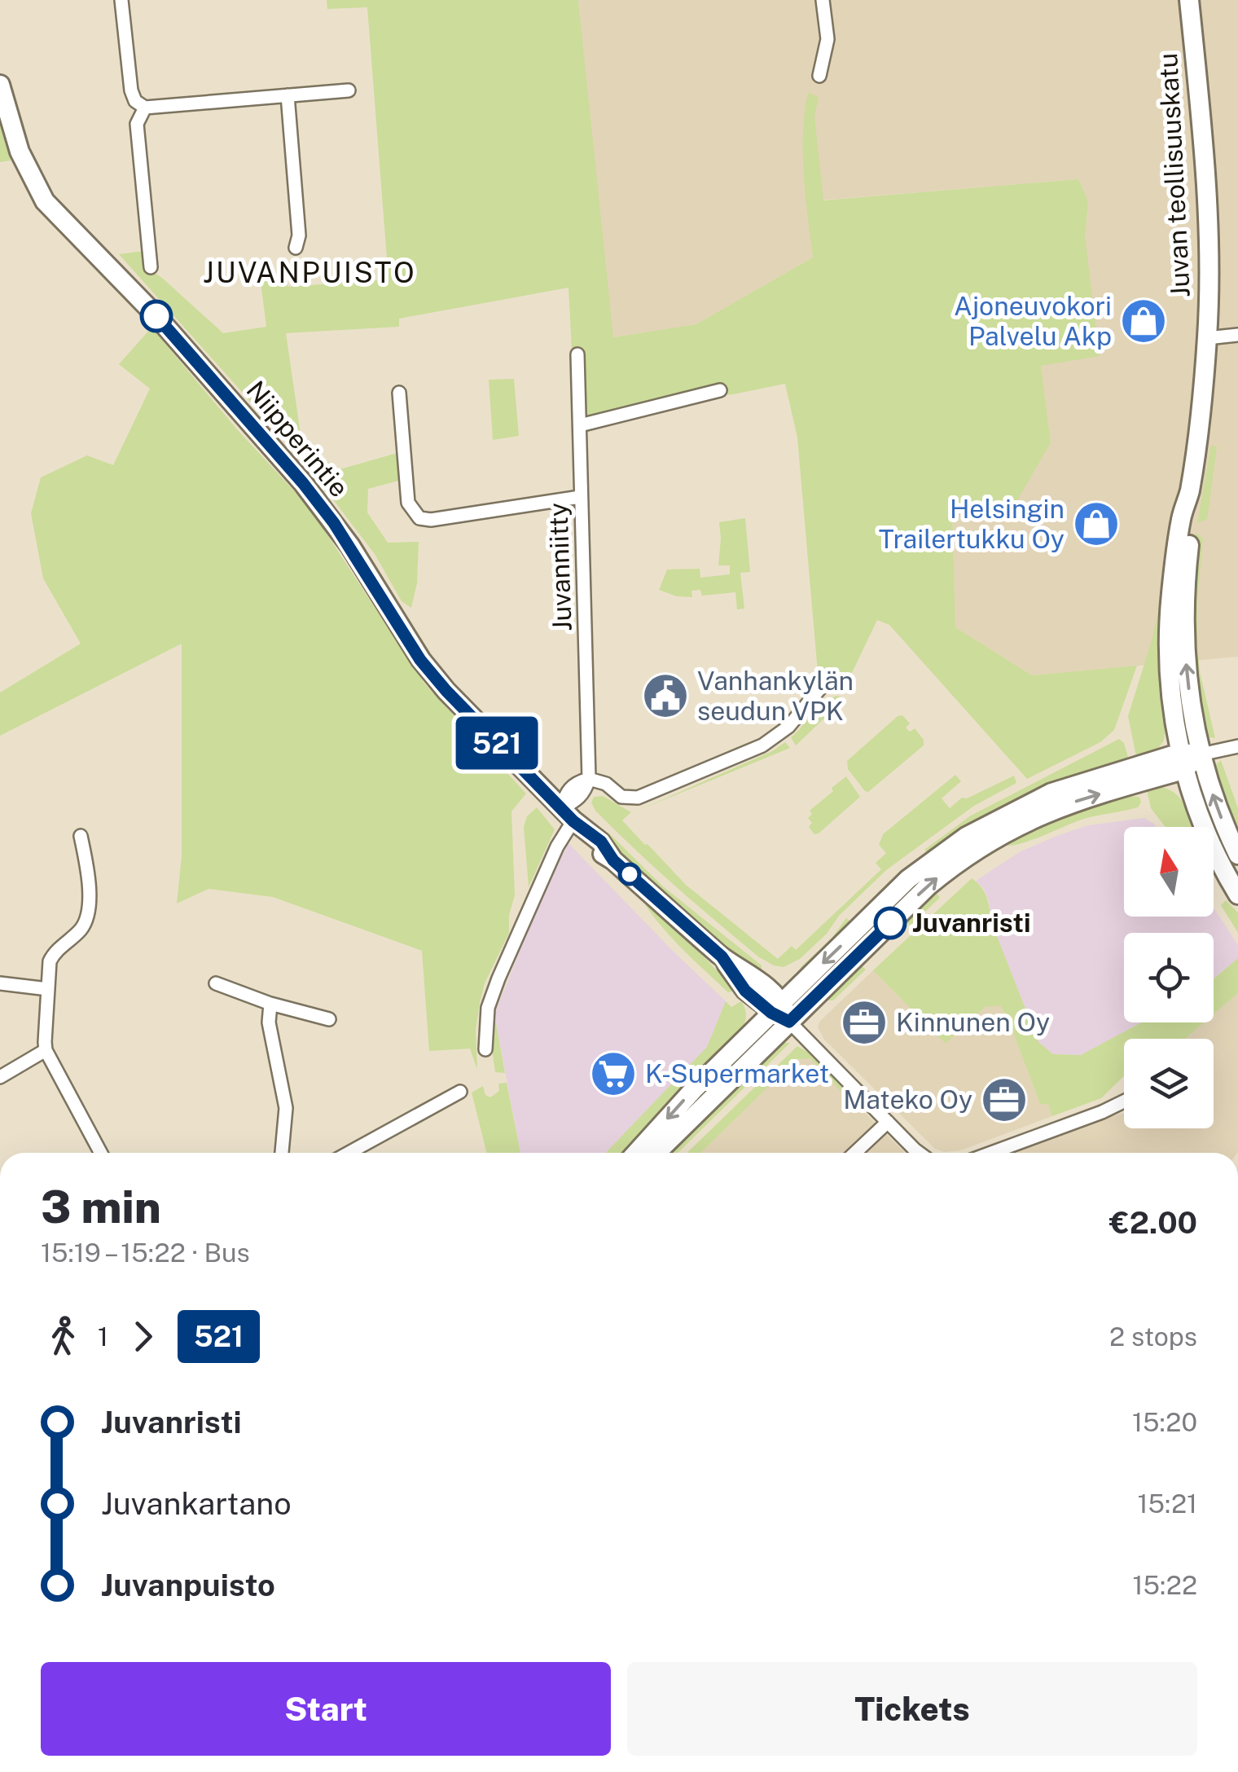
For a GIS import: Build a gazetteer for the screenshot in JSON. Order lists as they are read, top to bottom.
{
  "streets": {
    "main road": ["Juvan teollisuuskatu", "Niipperintie"],
    "street": ["Juvanniitty"]
  },
  "districts": ["JUVANPUISTO"],
  "places": {
    "shop": ["Ajoneuvokori Palvelu Akp", "Helsingin Trailertukku Oy"],
    "public building": ["Vanhankylän seudun VPK"],
    "other": ["Juvanristi"],
    "office": ["Kinnunen Oy", "Mateko Oy"],
    "supermarket": ["K-Supermarket"]
  },
  "lines": ["bus line 521"],
  "north": "top",
  "page": {
    "on_map": "521",
    "heading": ["3 min", "15:19 – 15:22 · Bus", "€2.00"],
    "legs": ["1", "521", "2 stops"],
    "list": [
      {
        "name": "Juvanristi",
        "value": "15:20"
      },
      {
        "name": "Juvankartano",
        "value": "15:21"
      },
      {
        "name": "Juvanpuisto",
        "value": "15:22"
      }
    ],
    "buttons": ["Start", "Tickets"]
  }
}
